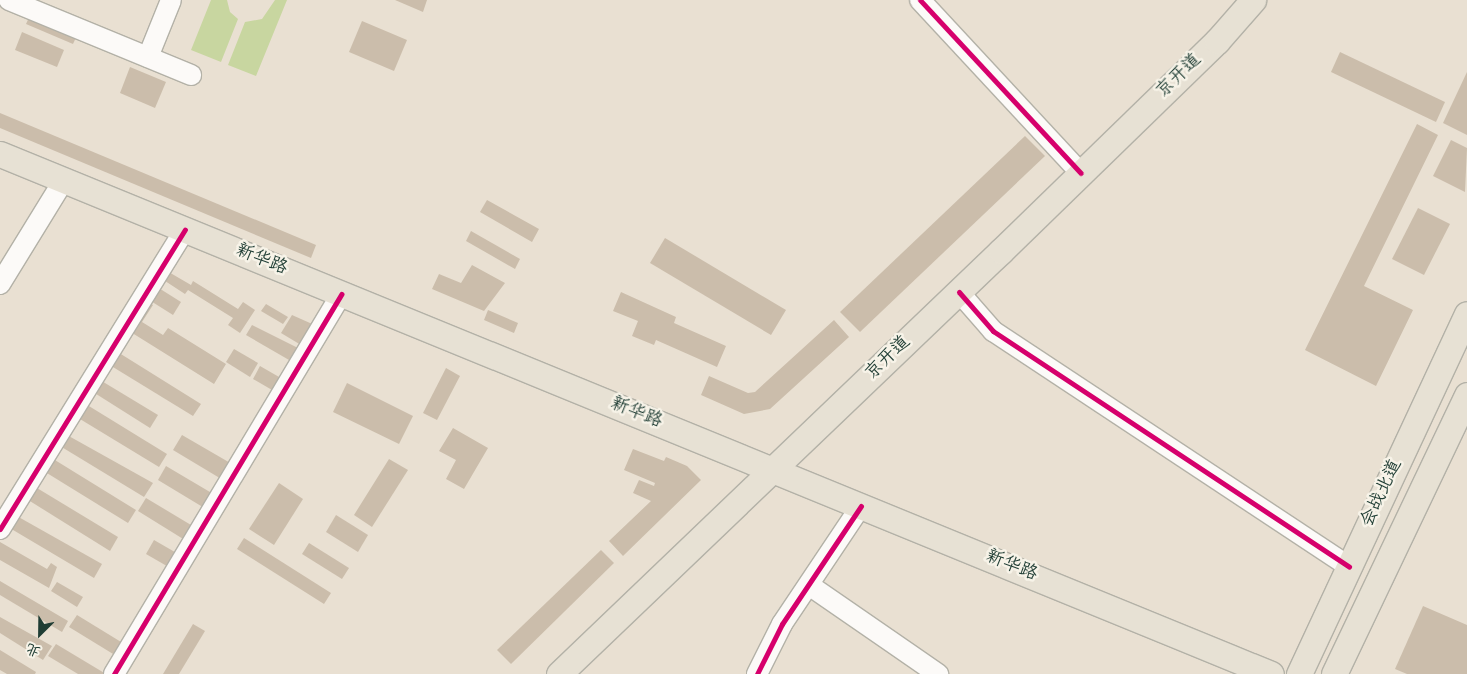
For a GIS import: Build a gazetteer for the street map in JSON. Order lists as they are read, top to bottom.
{
  "streets": {
    "main road": ["京开道", "新华路", "会战北道"]
  },
  "crossings": [
    ["京开道", "新华路"]
  ],
  "north": "bottom left"
}
